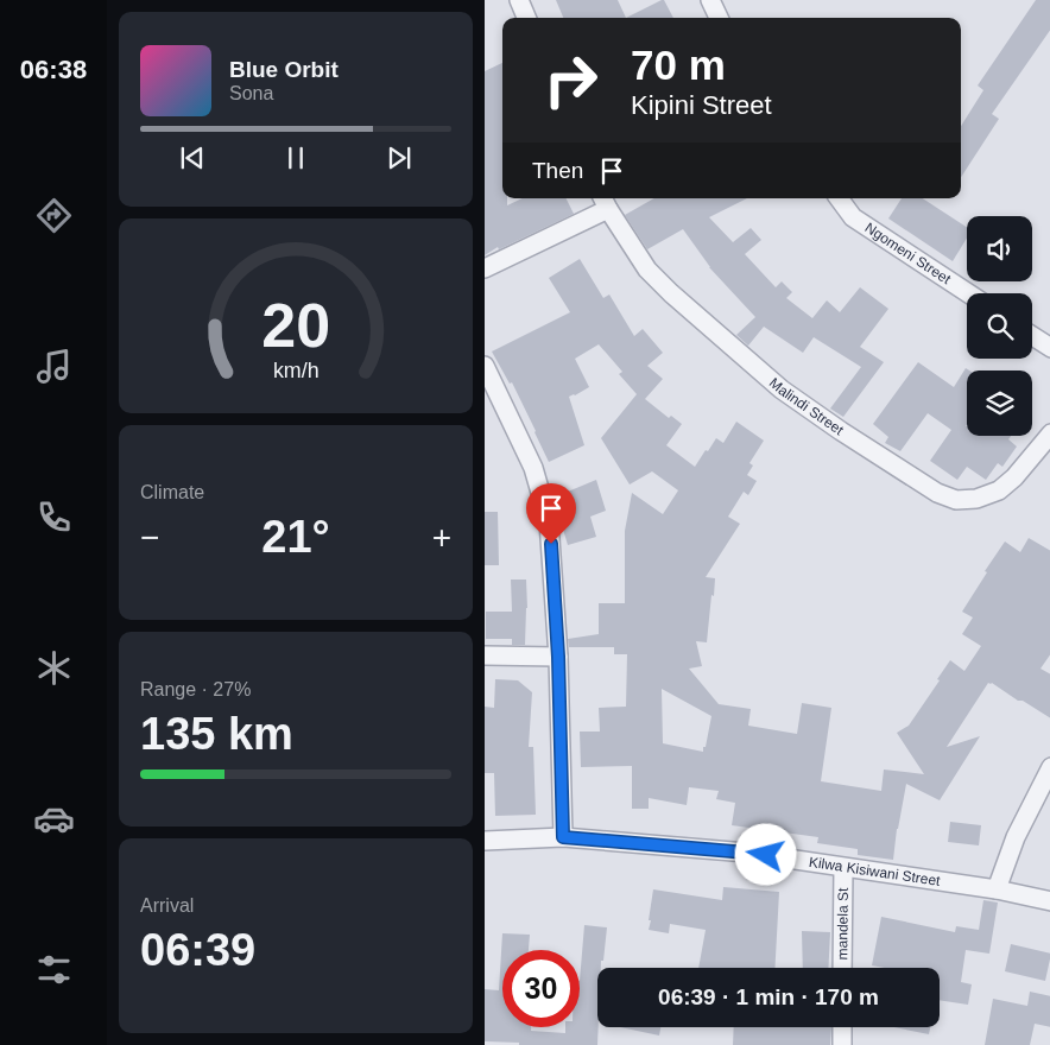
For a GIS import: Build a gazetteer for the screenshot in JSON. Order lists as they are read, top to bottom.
{
  "streets": {
    "street": [
      "Ngomeni Street",
      "Malindi Street",
      "Kilwa Kisiwani Street",
      "mandela St"
    ]
  },
  "crossings": [
    ["Kilwa Kisiwani Street", "mandela St"]
  ],
  "page": {
    "tabs": "06:38",
    "turn": ["70 m", "Kipini Street"],
    "song": ["Blue Orbit", "Sona"],
    "then": "Then",
    "tile": [
      "Climate",
      ["Range · 27%", "135 km"],
      ["Arrival", "06:39"]
    ],
    "heat": ["−", "21°", "+"],
    "limit": "30",
    "trip": "06:39 · 1 min · 170 m",
    "gauge": ["20", "km/h"]
  }
}
